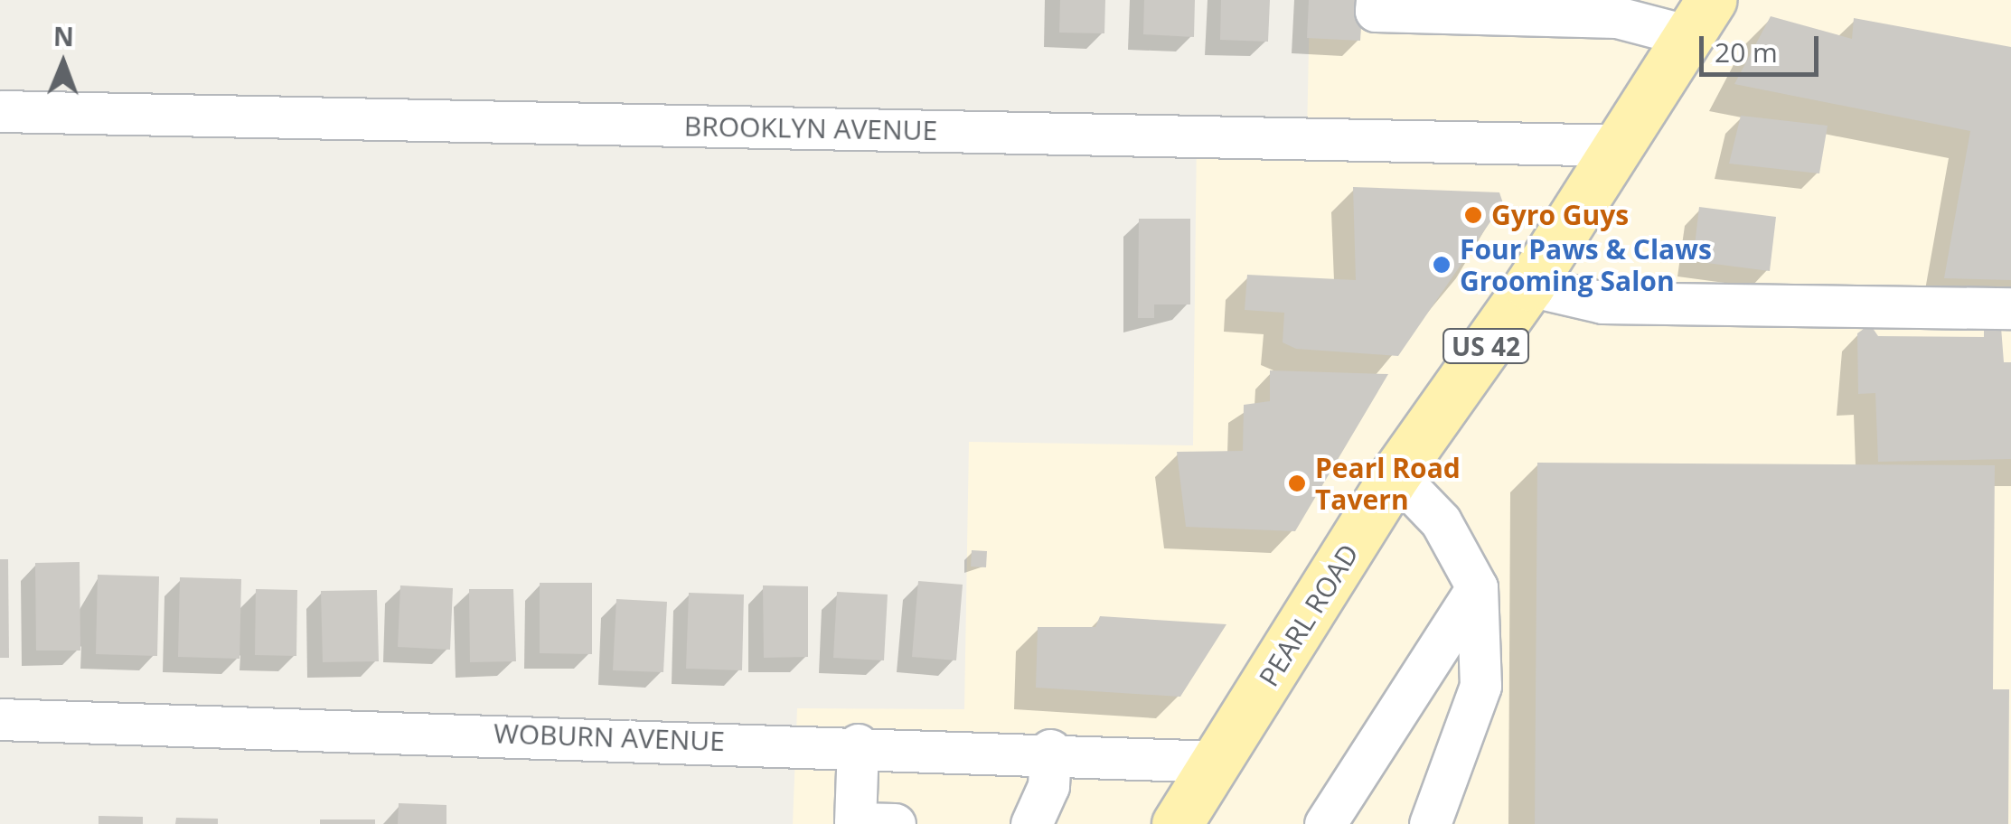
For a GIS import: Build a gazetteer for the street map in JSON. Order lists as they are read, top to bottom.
{
  "streets": {
    "main road": ["US 42", "PEARL ROAD"],
    "street": ["BROOKLYN AVENUE", "WOBURN AVENUE"]
  },
  "crossings": [
    ["BROOKLYN AVENUE", "PEARL ROAD"],
    ["PEARL ROAD", "WOBURN AVENUE"]
  ],
  "places": ["Gyro Guys", "Four Paws & Claws Grooming Salon", "Pearl Road Tavern"],
  "scale_bar": "20 m",
  "north": "top"
}
